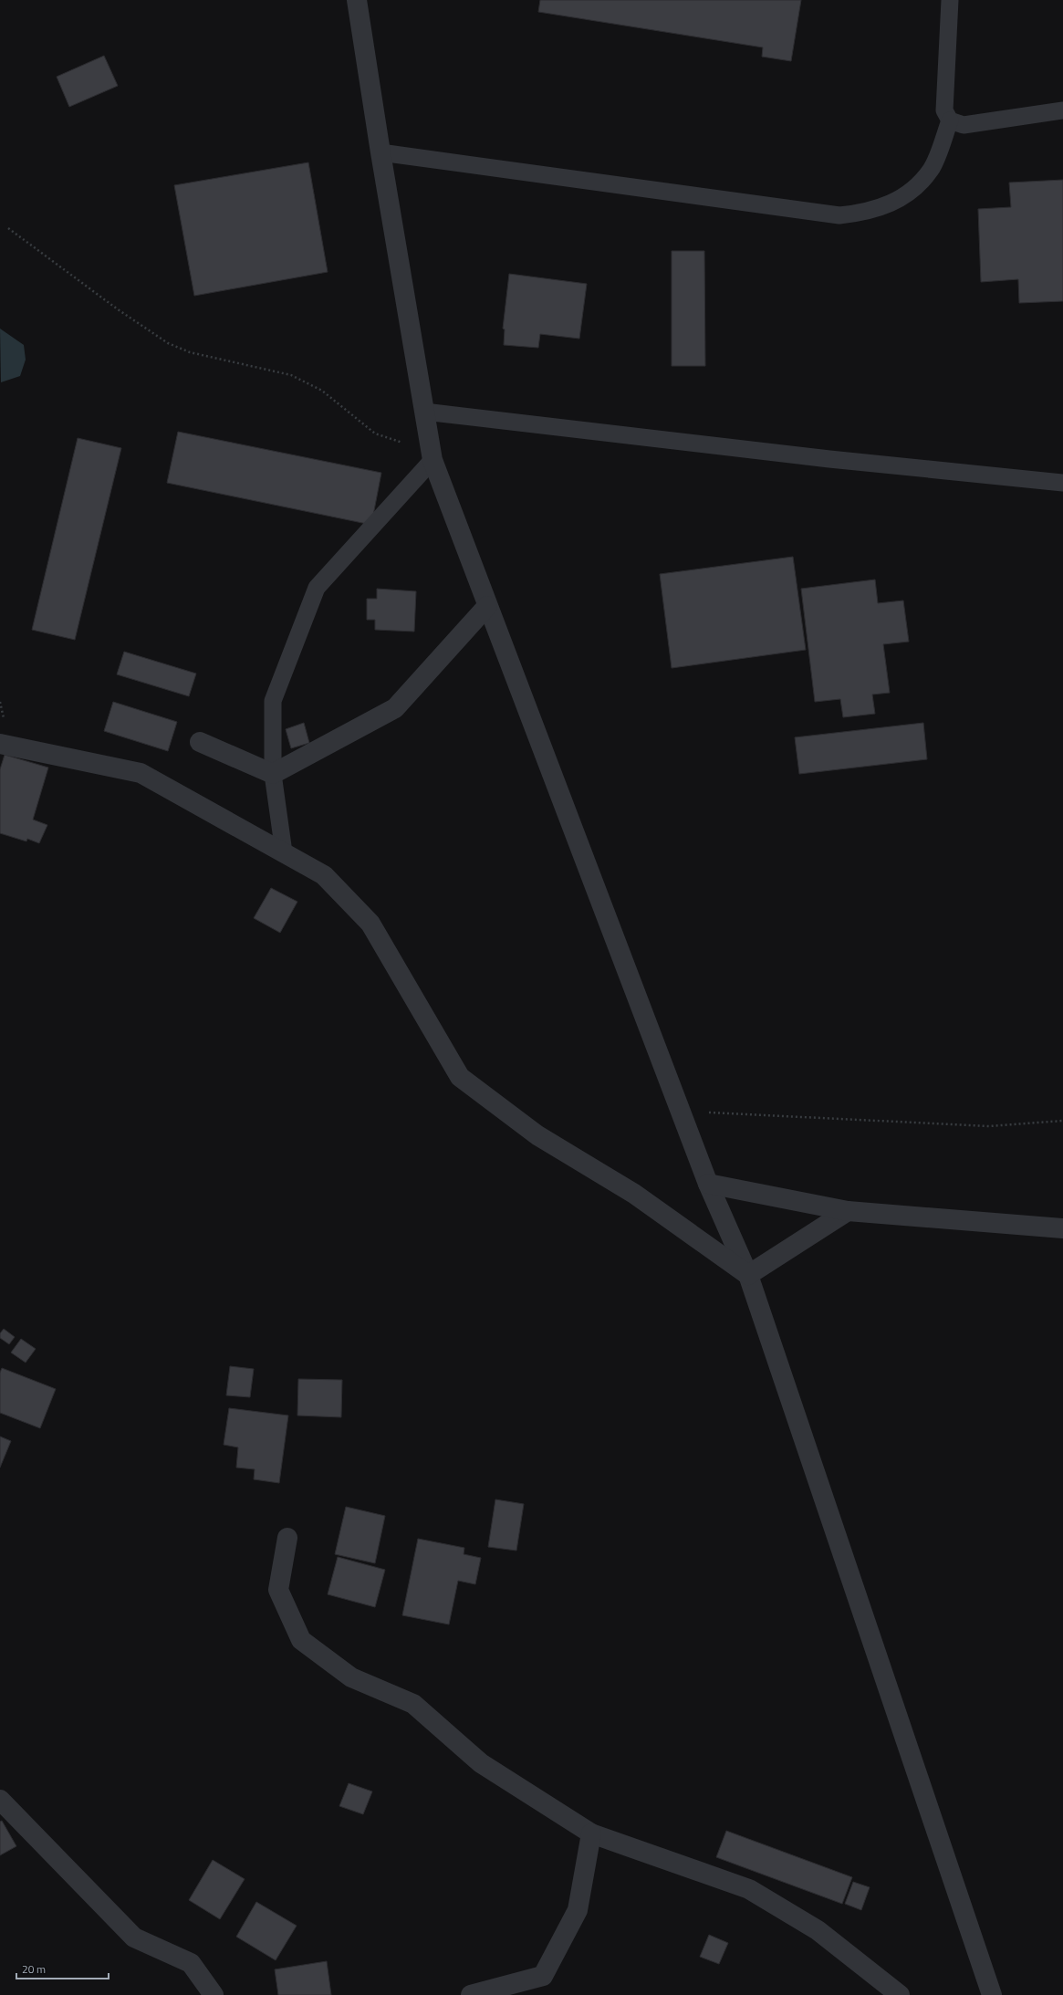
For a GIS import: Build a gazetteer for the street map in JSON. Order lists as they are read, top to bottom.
{
  "scale_bar": "20 m"
}
